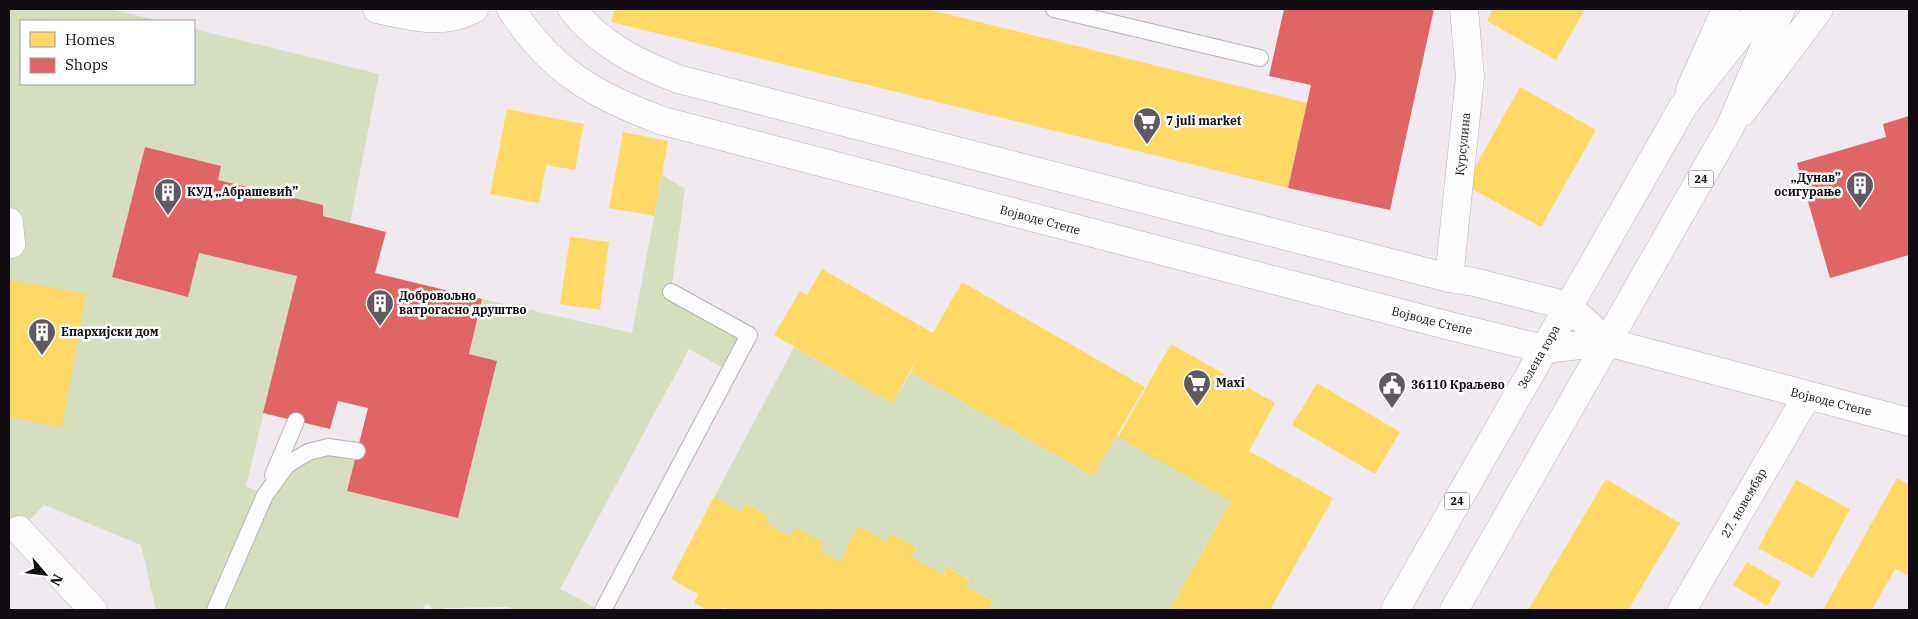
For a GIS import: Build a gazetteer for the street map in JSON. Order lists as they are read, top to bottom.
{
  "streets": {
    "street": [
      "Курсулина",
      "24",
      "Војводе Степе",
      "Зелена гора",
      "27. новембар"
    ]
  },
  "crossings": [
    ["Курсулина", "Војводе Степе"],
    ["24", "Војводе Степе"],
    ["Војводе Степе", "Зелена гора"],
    ["Војводе Степе", "27. новембар"]
  ],
  "places": {
    "supermarket": ["7 juli market", "Maxi"],
    "building": [
      "„Дунав” осигурање",
      "КУД „Абрашевић”",
      "Добровољно ватрогасно друштво",
      "Епархијски дом"
    ],
    "public building": ["36110 Краљево"]
  },
  "legend": ["Homes", "Shops"],
  "north": "bottom right"
}
